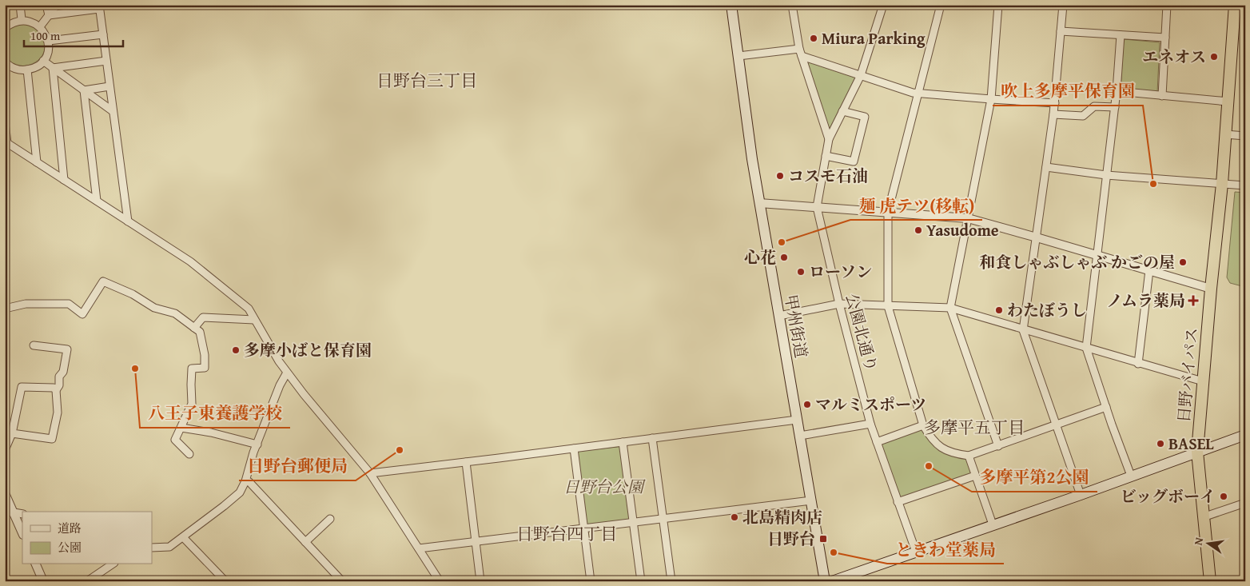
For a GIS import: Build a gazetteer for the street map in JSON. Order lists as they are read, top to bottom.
{
  "streets": {
    "highway": ["日野バイパス"],
    "main road": ["甲州街道"],
    "street": ["公園北通り"]
  },
  "districts": ["日野台三丁目", "多摩平五丁目", "日野台四丁目"],
  "parks": ["日野台公園"],
  "places": {
    "other": [
      "Miura Parking",
      "エネオス",
      "コスモ石油",
      "吹上多摩平保育園",
      "Yasudome",
      "麺 虎テツ(移転)",
      "心花",
      "和食しゃぶしゃぶ かごの屋",
      "ローソン",
      "わたぼうし",
      "多摩小ばと保育園",
      "八王子東養護学校",
      "マルミスポーツ",
      "BASEL",
      "日野台郵便局",
      "多摩平第2公園",
      "ビッグボーイ",
      "北島精肉店",
      "ときわ堂薬局"
    ],
    "health": ["ノムラ薬局"],
    "transit": ["日野台"]
  },
  "legend": ["道路", "公園"],
  "scale_bar": "100 m",
  "north": "left"
}
